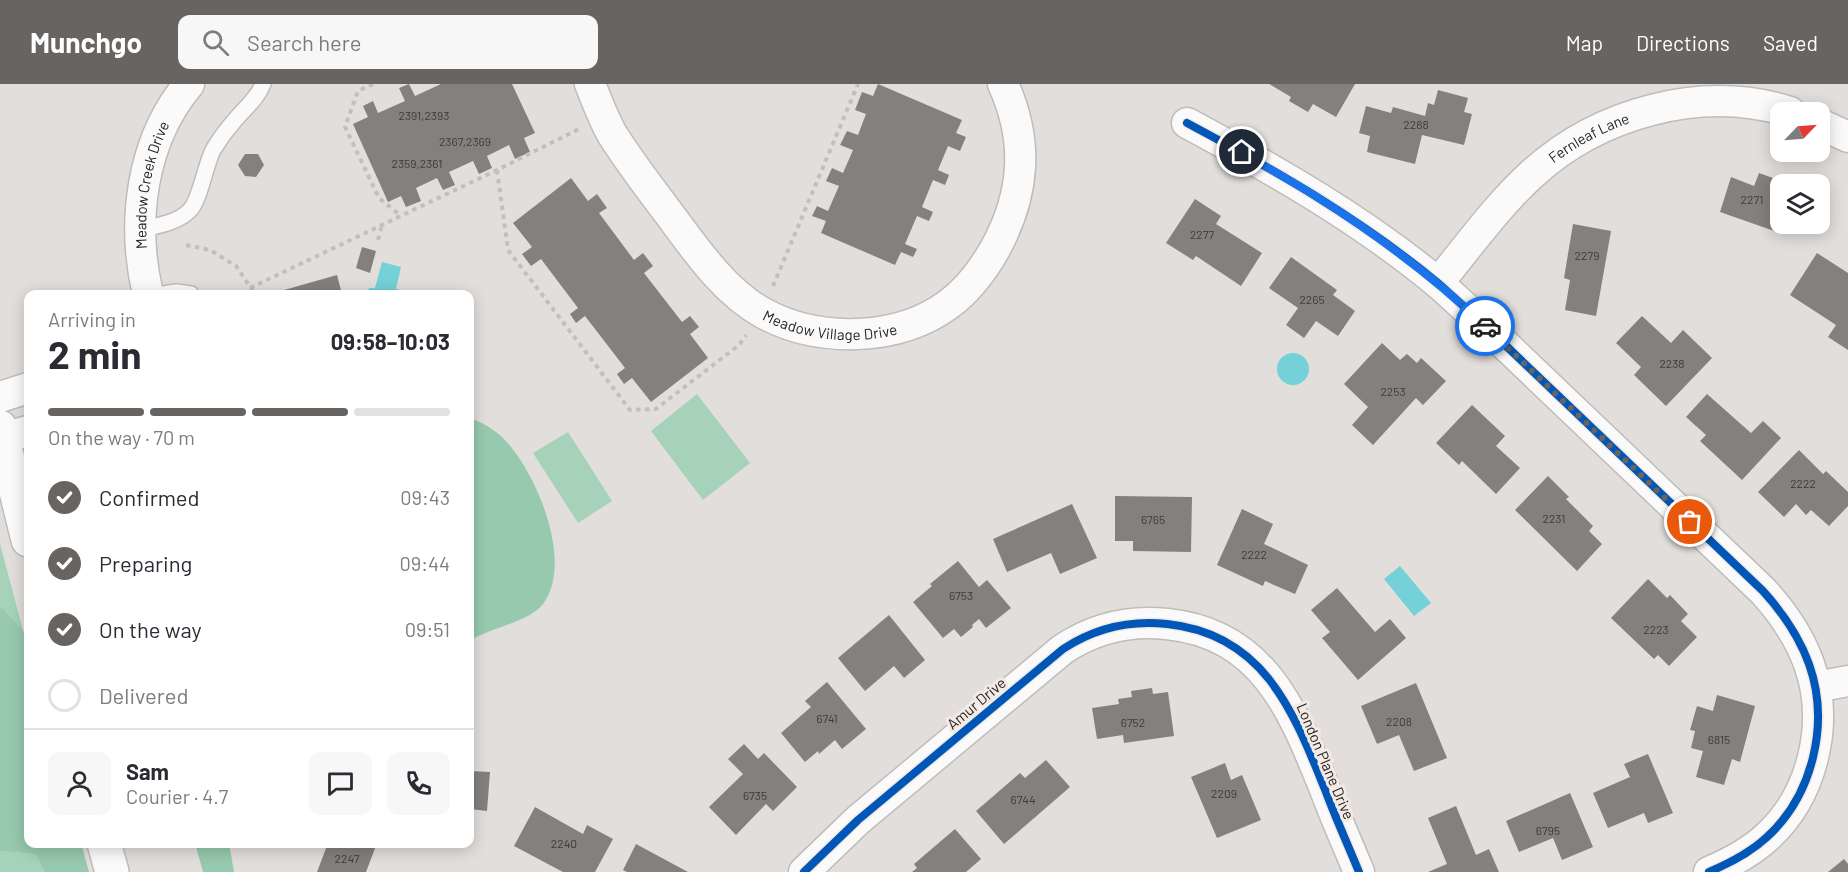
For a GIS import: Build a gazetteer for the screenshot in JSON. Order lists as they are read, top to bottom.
{
  "streets": {
    "street": [
      "Fernleaf Lane",
      "Meadow Creek Drive",
      "Meadow Village Drive",
      "Amur Drive",
      "London Plane Drive"
    ]
  },
  "crossings": [
    ["Amur Drive", "London Plane Drive"]
  ],
  "house_numbers": [
    "2391,2393",
    "2288",
    "2367,2369",
    "2359,2361",
    "2271",
    "2277",
    "2279",
    "2265",
    "2238",
    "2253",
    "2222",
    "2231",
    "6765",
    "2222",
    "6753",
    "2223",
    "6741",
    "2208",
    "6752",
    "6815",
    "2209",
    "6735",
    "6744",
    "6795",
    "2240",
    "2247"
  ],
  "north": "top right",
  "page": {
    "header": "Munchgo",
    "search": "Search here",
    "nav": ["Map", "Directions", "Saved"],
    "heading": ["2 min", "Arriving in", "09:58–10:03"],
    "panel": ["Sam", "Courier · 4.7"],
    "bar": "On the way · 70 m",
    "list": [
      ["Confirmed", "09:43"],
      ["Preparing", "09:44"],
      ["On the way", "09:51"],
      "Delivered"
    ]
  }
}
